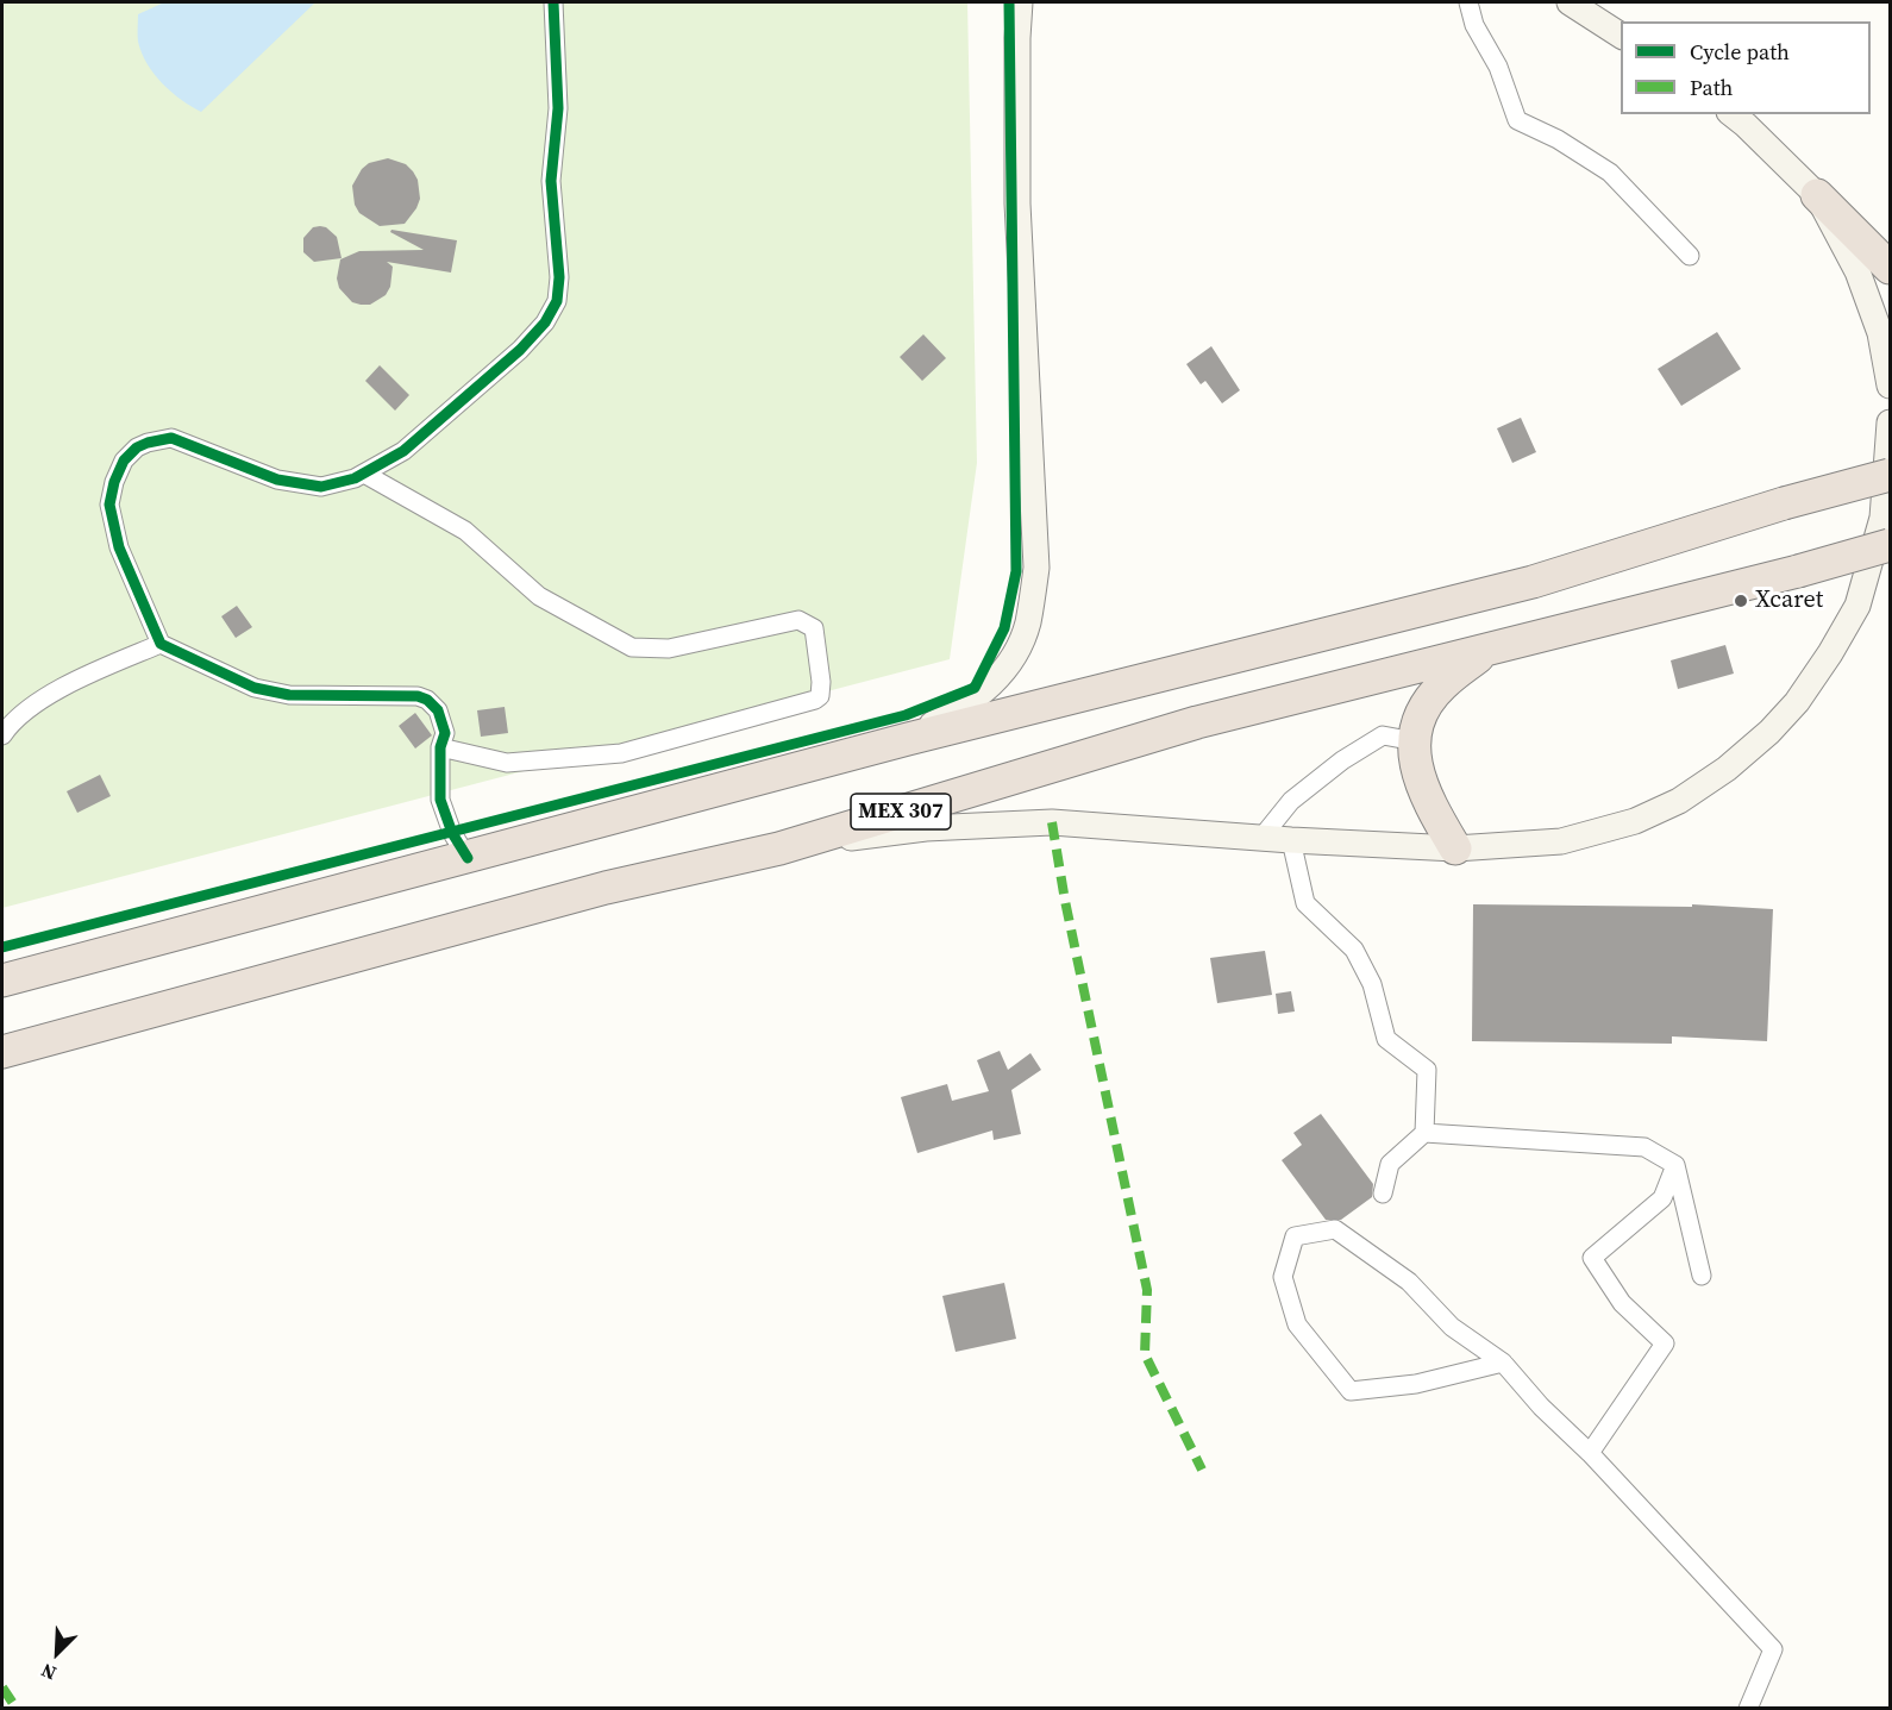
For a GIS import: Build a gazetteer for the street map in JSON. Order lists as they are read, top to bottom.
{
  "streets": {
    "highway": ["MEX 307"]
  },
  "places": ["Xcaret"],
  "legend": ["Cycle path", "Path"],
  "north": "bottom left"
}
